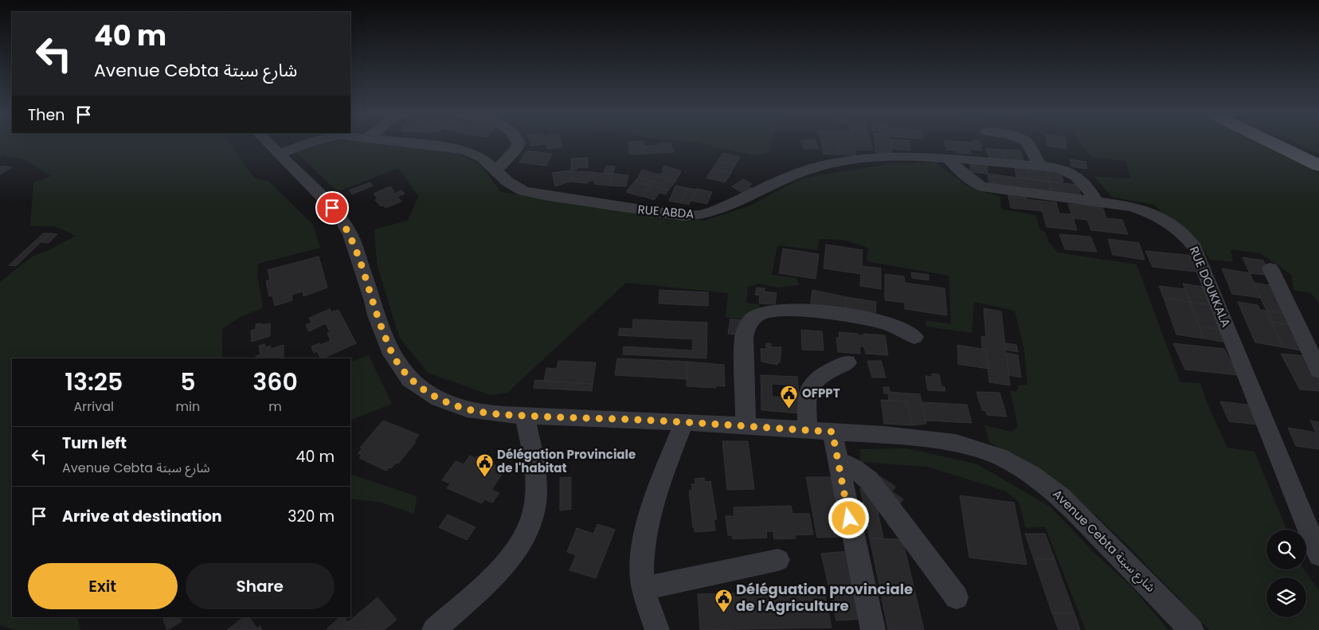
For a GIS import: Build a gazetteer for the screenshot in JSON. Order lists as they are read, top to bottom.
{
  "streets": {
    "street": ["RUE ABDA", "RUE DOUKKALA", "Avenue Cebta شارع سبتة"]
  },
  "crossings": [
    ["RUE ABDA", "RUE DOUKKALA"],
    ["RUE ABDA", "Avenue Cebta شارع سبتة"]
  ],
  "places": {
    "public building": ["OFPPT", "Délégation Provinciale de l'habitat", "Déléguation provinciale de l'Agriculture"]
  },
  "page": {
    "turn": ["40 m", "Avenue Cebta شارع سبتة"],
    "then": "Then",
    "eta": [
      "13:25",
      "Arrival",
      "5",
      "min",
      "360",
      "m"
    ],
    "list": [
      {
        "name": "Turn left",
        "note": "Avenue Cebta شارع سبتة",
        "value": "40 m"
      },
      {
        "name": "Arrive at destination",
        "value": "320 m"
      }
    ],
    "buttons": ["Exit", "Share"]
  }
}
